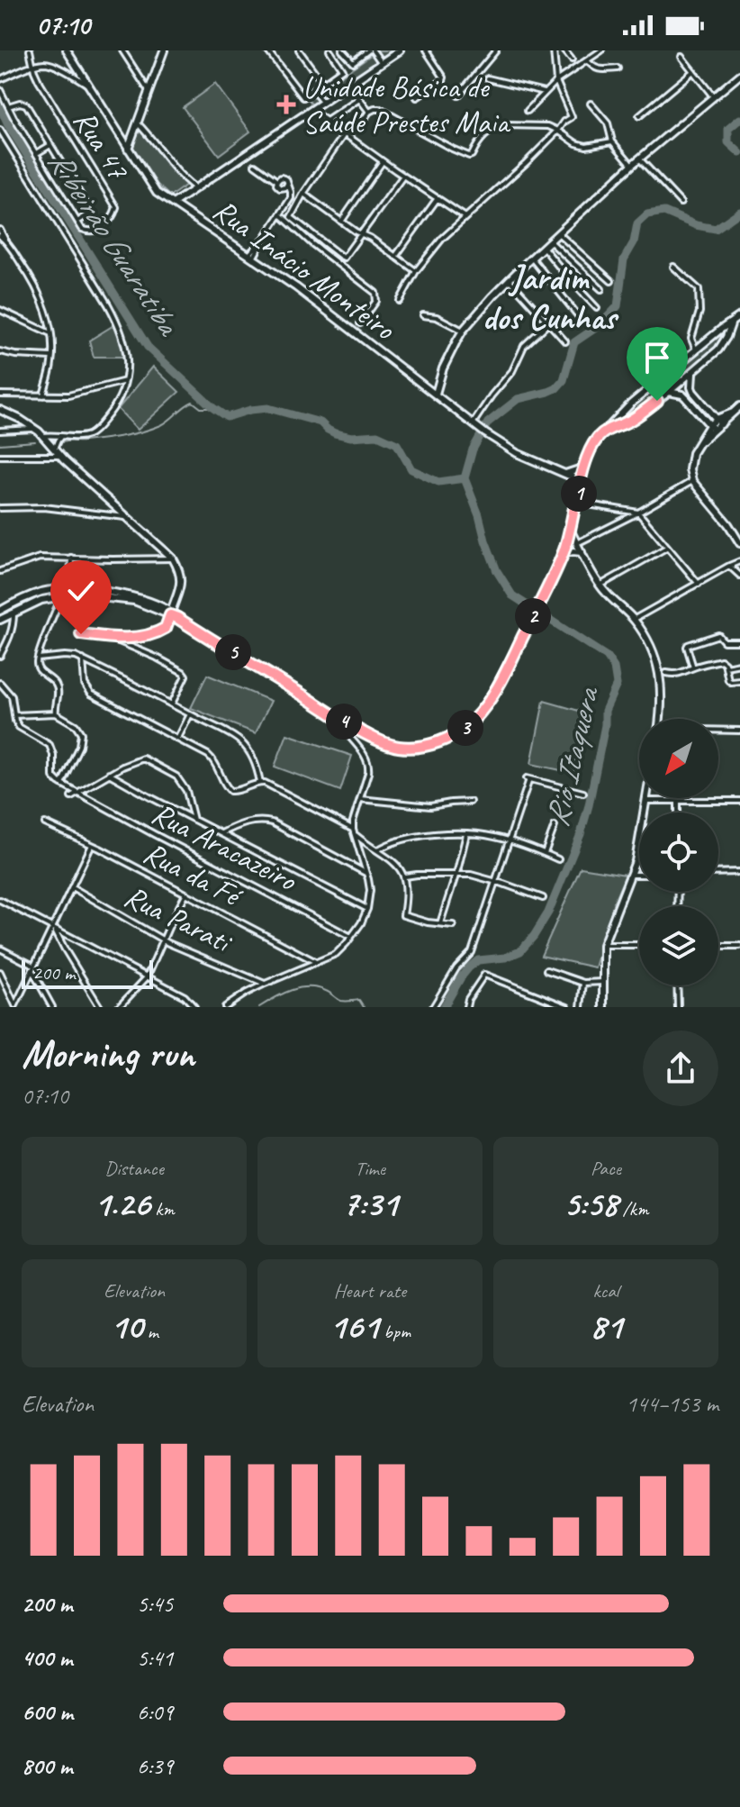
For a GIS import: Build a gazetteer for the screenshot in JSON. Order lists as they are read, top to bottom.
{
  "streets": {
    "street": [
      "Rua 47",
      "Rua Inácio Monteiro",
      "Rua Aracazeiro",
      "Rua da Fé",
      "Rua Parati"
    ]
  },
  "districts": ["Jardim dos Cunhas"],
  "water": ["Ribeirão Guaratiba", "Rio Itaquera"],
  "places": {
    "health": ["Unidade Básica de Saúde Prestes Maia"]
  },
  "scale_bar": "200 m",
  "north": "bottom left",
  "page": {
    "status": "07:10",
    "pins": [
      "1",
      "2",
      "5",
      "4",
      "3"
    ],
    "scale": "200 m",
    "heading": ["Morning run", "07:10"],
    "stats": [
      ["Distance", "1.26 km"],
      ["Time", "7:31"],
      ["Pace", "5:58 /km"],
      ["Elevation", "10 m"],
      ["Heart rate", "161 bpm"],
      ["kcal", "81"]
    ],
    "chart": ["Elevation", "144–153 m"],
    "list": [
      {
        "name": "200 m",
        "note": "5:45"
      },
      {
        "name": "400 m",
        "note": "5:41"
      },
      {
        "name": "600 m",
        "note": "6:09"
      },
      {
        "name": "800 m",
        "note": "6:39"
      }
    ]
  }
}
